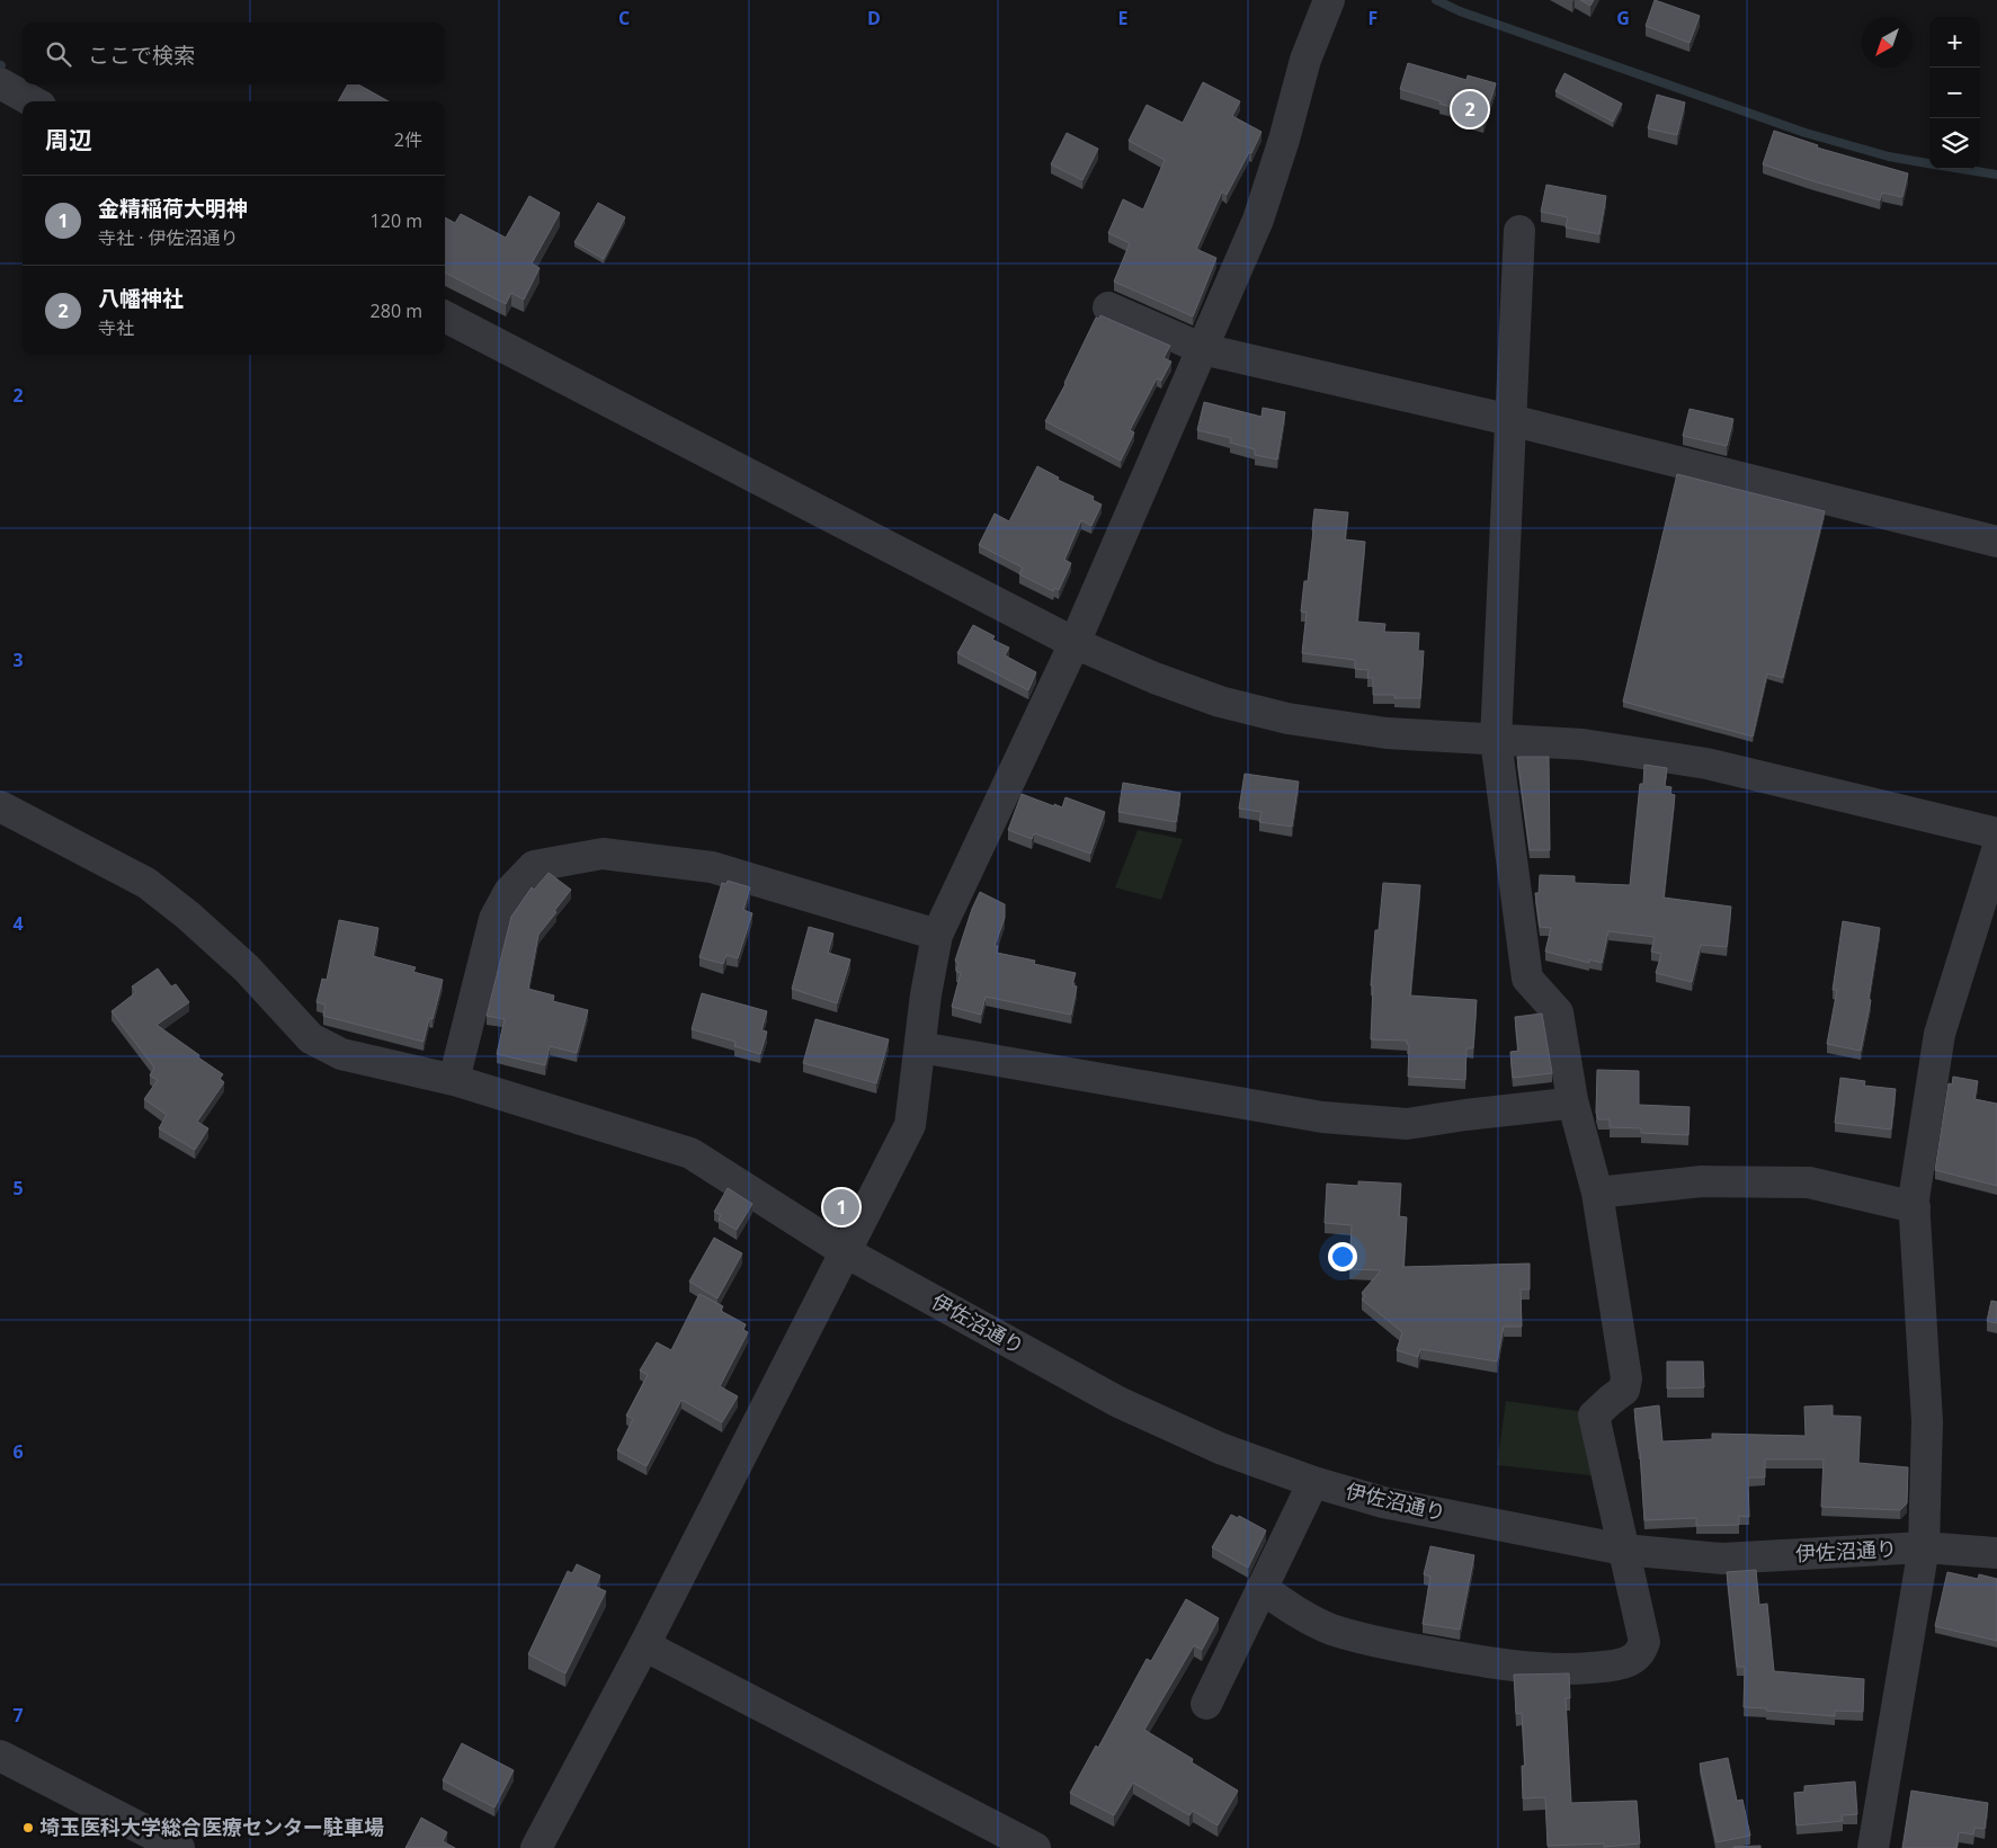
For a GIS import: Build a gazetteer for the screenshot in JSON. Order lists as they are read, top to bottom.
{
  "streets": {
    "street": ["伊佐沼通り"]
  },
  "places": ["埼玉医科大学総合医療センター駐車場"],
  "north": "bottom left",
  "page": {
    "map_buttons": ["+", "−"],
    "search": "ここで検索",
    "pins": ["2", "1"],
    "heading": ["周辺", "2件"],
    "list": [
      {
        "mark": "1",
        "name": "金精稲荷大明神",
        "note": "寺社 · 伊佐沼通り",
        "value": "120 m"
      },
      {
        "mark": "2",
        "name": "八幡神社",
        "note": "寺社",
        "value": "280 m"
      }
    ]
  },
  "grid": {
    "columns": [
      "C",
      "D",
      "E",
      "F",
      "G"
    ],
    "rows": [
      "2",
      "3",
      "4",
      "5",
      "6",
      "7"
    ]
  }
}
